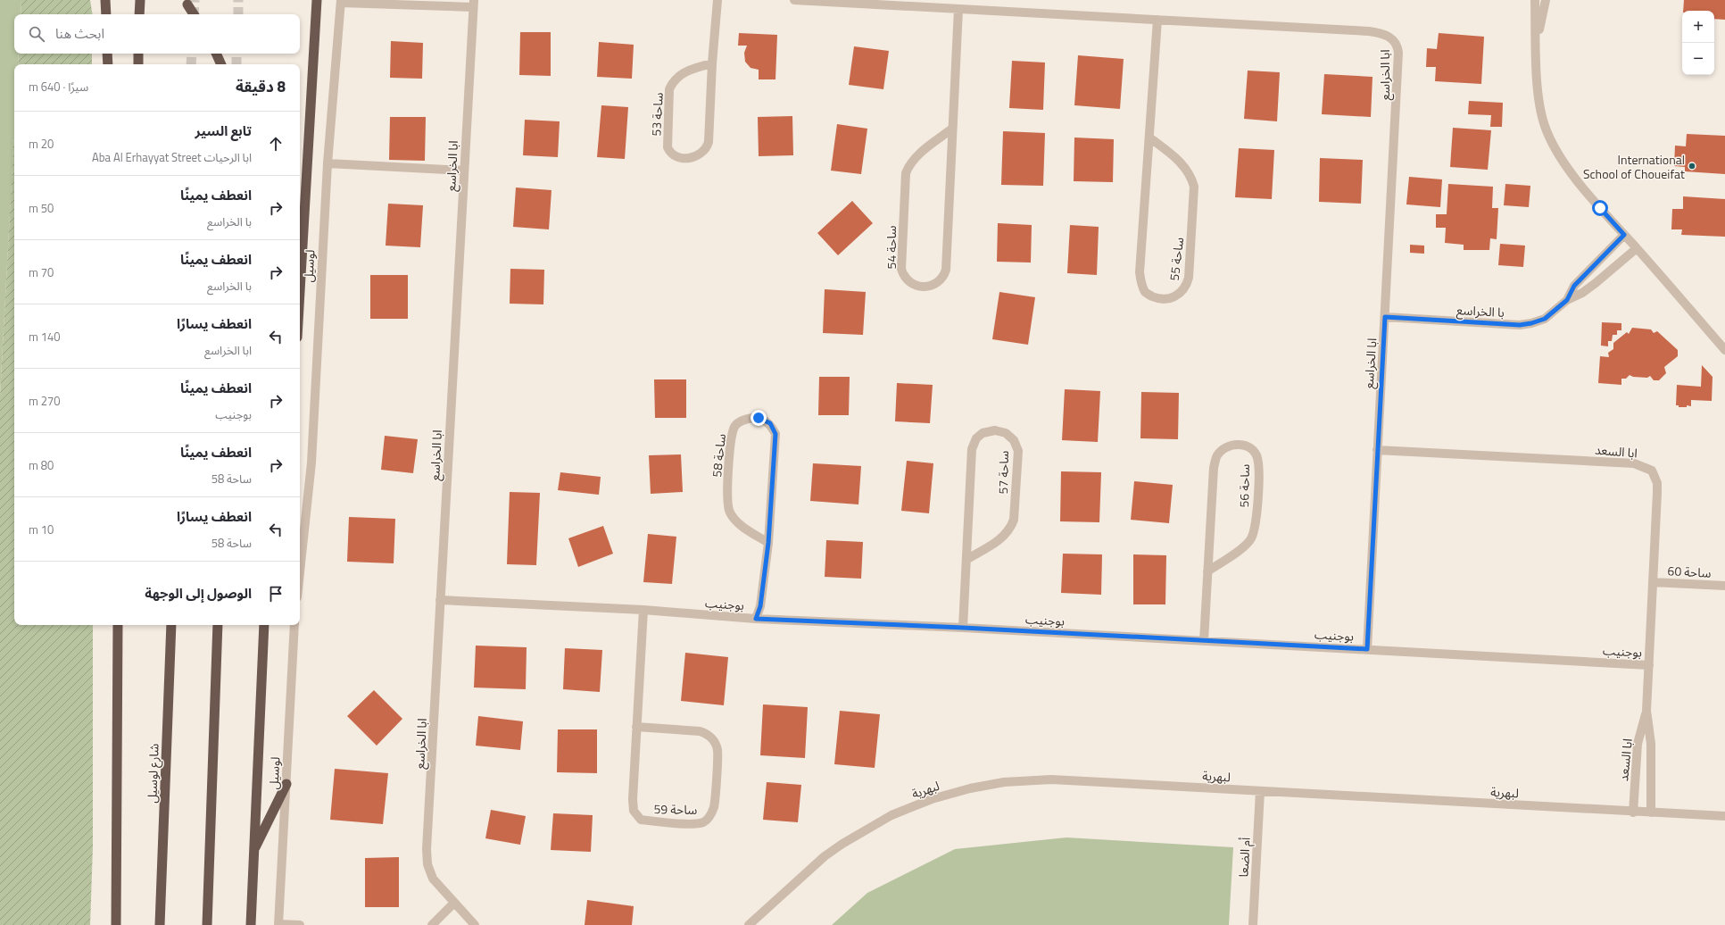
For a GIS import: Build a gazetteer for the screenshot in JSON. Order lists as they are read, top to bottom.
{
  "streets": {
    "highway": ["شارع لوسيل"],
    "street": [
      "ابا الخراسع",
      "ساحة 53",
      "ساحة 54",
      "ساحة 55",
      "لوسيل",
      "با الخراسع",
      "ابا السعد",
      "ساحة 58",
      "ساحة 57",
      "ساحة 56",
      "ساحة 60",
      "بوجنيب",
      "لبهرية",
      "ساحة 59",
      "أم الضعا"
    ]
  },
  "crossings": [
    ["ابا الخراسع", "ساحة 54"],
    ["ابا الخراسع", "ساحة 55"],
    ["ابا الخراسع", "با الخراسع"],
    ["ابا الخراسع", "ابا السعد"],
    ["ابا الخراسع", "بوجنيب"],
    ["ابا السعد", "ساحة 60"],
    ["ابا السعد", "بوجنيب"],
    ["ابا السعد", "لبهرية"],
    ["ساحة 58", "بوجنيب"],
    ["ساحة 57", "بوجنيب"],
    ["ساحة 56", "بوجنيب"],
    ["بوجنيب", "ساحة 59"],
    ["لبهرية", "أم الضعا"]
  ],
  "places": ["International School of Choueifat"],
  "page": {
    "map_buttons": ["+", "−"],
    "search": "ابحث هنا",
    "heading": ["8 دقيقة", "سيرًا · 640 m"],
    "list": [
      ["تابع السير", "ابا الرحيات Aba Al Erhayyat Street", "20 m"],
      ["انعطف يمينًا", "با الخراسع", "50 m"],
      ["انعطف يمينًا", "با الخراسع", "70 m"],
      ["انعطف يسارًا", "ابا الخراسع", "140 m"],
      ["انعطف يمينًا", "بوجنيب", "270 m"],
      ["انعطف يمينًا", "ساحة 58", "80 m"],
      ["انعطف يسارًا", "ساحة 58", "10 m"],
      "الوصول إلى الوجهة"
    ]
  }
}
